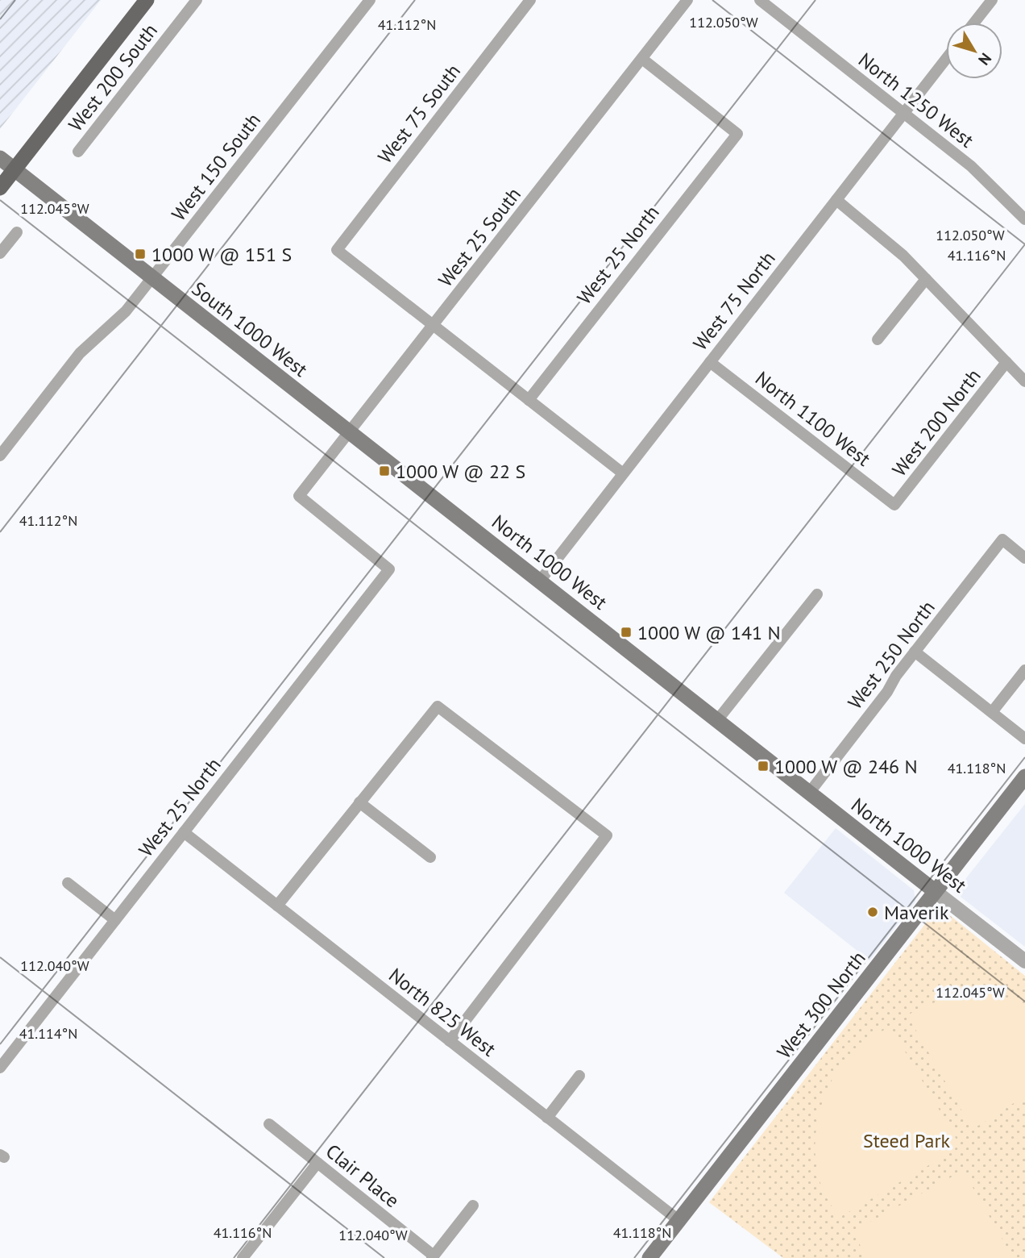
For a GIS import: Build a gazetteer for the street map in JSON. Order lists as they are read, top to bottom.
{
  "streets": {
    "main road": ["South 1000 West", "North 1000 West", "West 300 North"],
    "street": [
      "West 200 South",
      "North 1250 West",
      "West 75 South",
      "West 150 South",
      "West 25 South",
      "West 25 North",
      "West 75 North",
      "North 1100 West",
      "West 200 North",
      "West 250 North",
      "North 825 West",
      "Clair Place"
    ]
  },
  "crossings": [
    ["North 1250 West", "West 75 North"],
    ["West 75 South", "West 25 South"],
    ["West 150 South", "South 1000 West"],
    ["West 25 South", "West 25 North"],
    ["West 25 South", "South 1000 West"],
    ["West 25 North", "North 825 West"],
    ["West 75 North", "North 1100 West"],
    ["West 75 North", "North 1000 West"],
    ["South 1000 West", "North 1000 West"],
    ["North 1100 West", "West 200 North"],
    ["North 1000 West", "West 250 North"],
    ["North 1000 West", "West 300 North"],
    ["West 300 North", "North 825 West"]
  ],
  "parks": ["Steed Park"],
  "places": {
    "transit": [
      "1000 W @ 151 S",
      "1000 W @ 22 S",
      "1000 W @ 141 N",
      "1000 W @ 246 N"
    ],
    "other": ["Maverik"]
  },
  "north": "bottom right",
  "coordinates": [
    "112.050°W",
    "41.112°N",
    "112.045°W",
    "41.116°N",
    "41.118°N",
    "112.040°W",
    "41.114°N"
  ]
}
